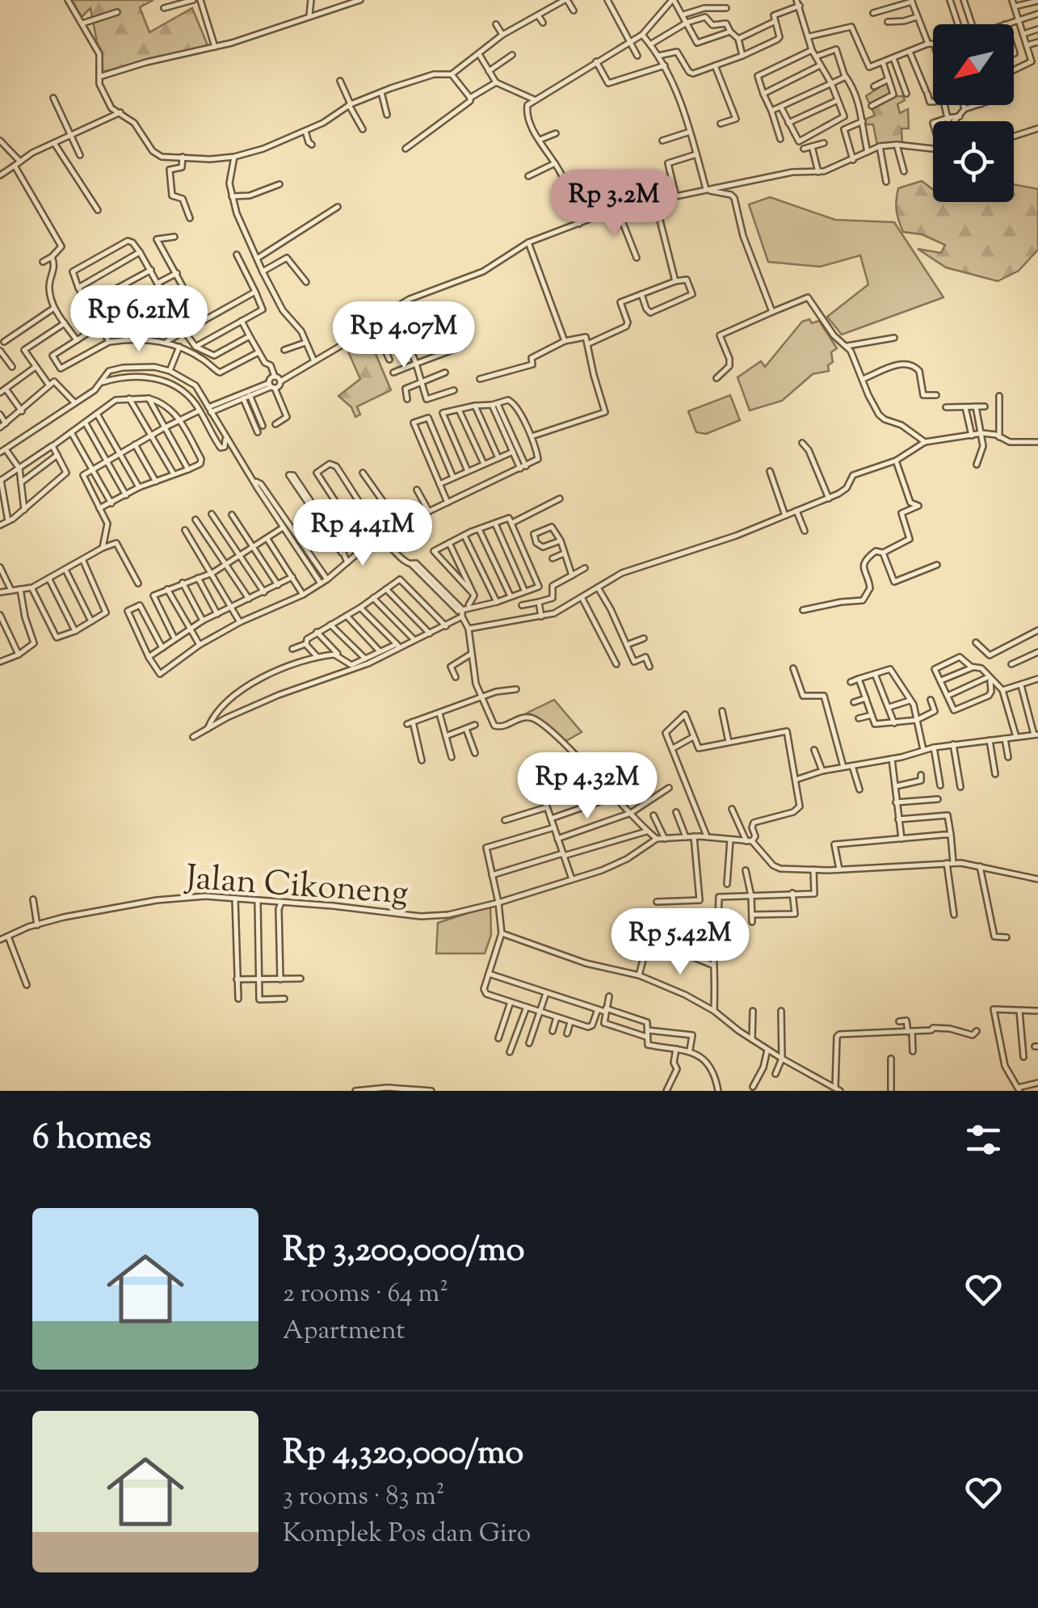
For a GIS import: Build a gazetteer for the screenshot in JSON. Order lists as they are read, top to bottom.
{
  "streets": {
    "street": ["Jalan Cikoneng"]
  },
  "north": "bottom left",
  "page": {
    "price": [
      "Rp 3.2M",
      "Rp 6.21M",
      "Rp 4.07M",
      "Rp 4.41M",
      "Rp 4.32M",
      "Rp 5.42M"
    ],
    "heading": "6 homes",
    "list": [
      {
        "name": "Rp 3,200,000/mo",
        "note": "2 rooms · 64 m² · Apartment"
      },
      {
        "name": "Rp 4,320,000/mo",
        "note": "3 rooms · 83 m² · Komplek Pos dan Giro"
      }
    ]
  }
}
